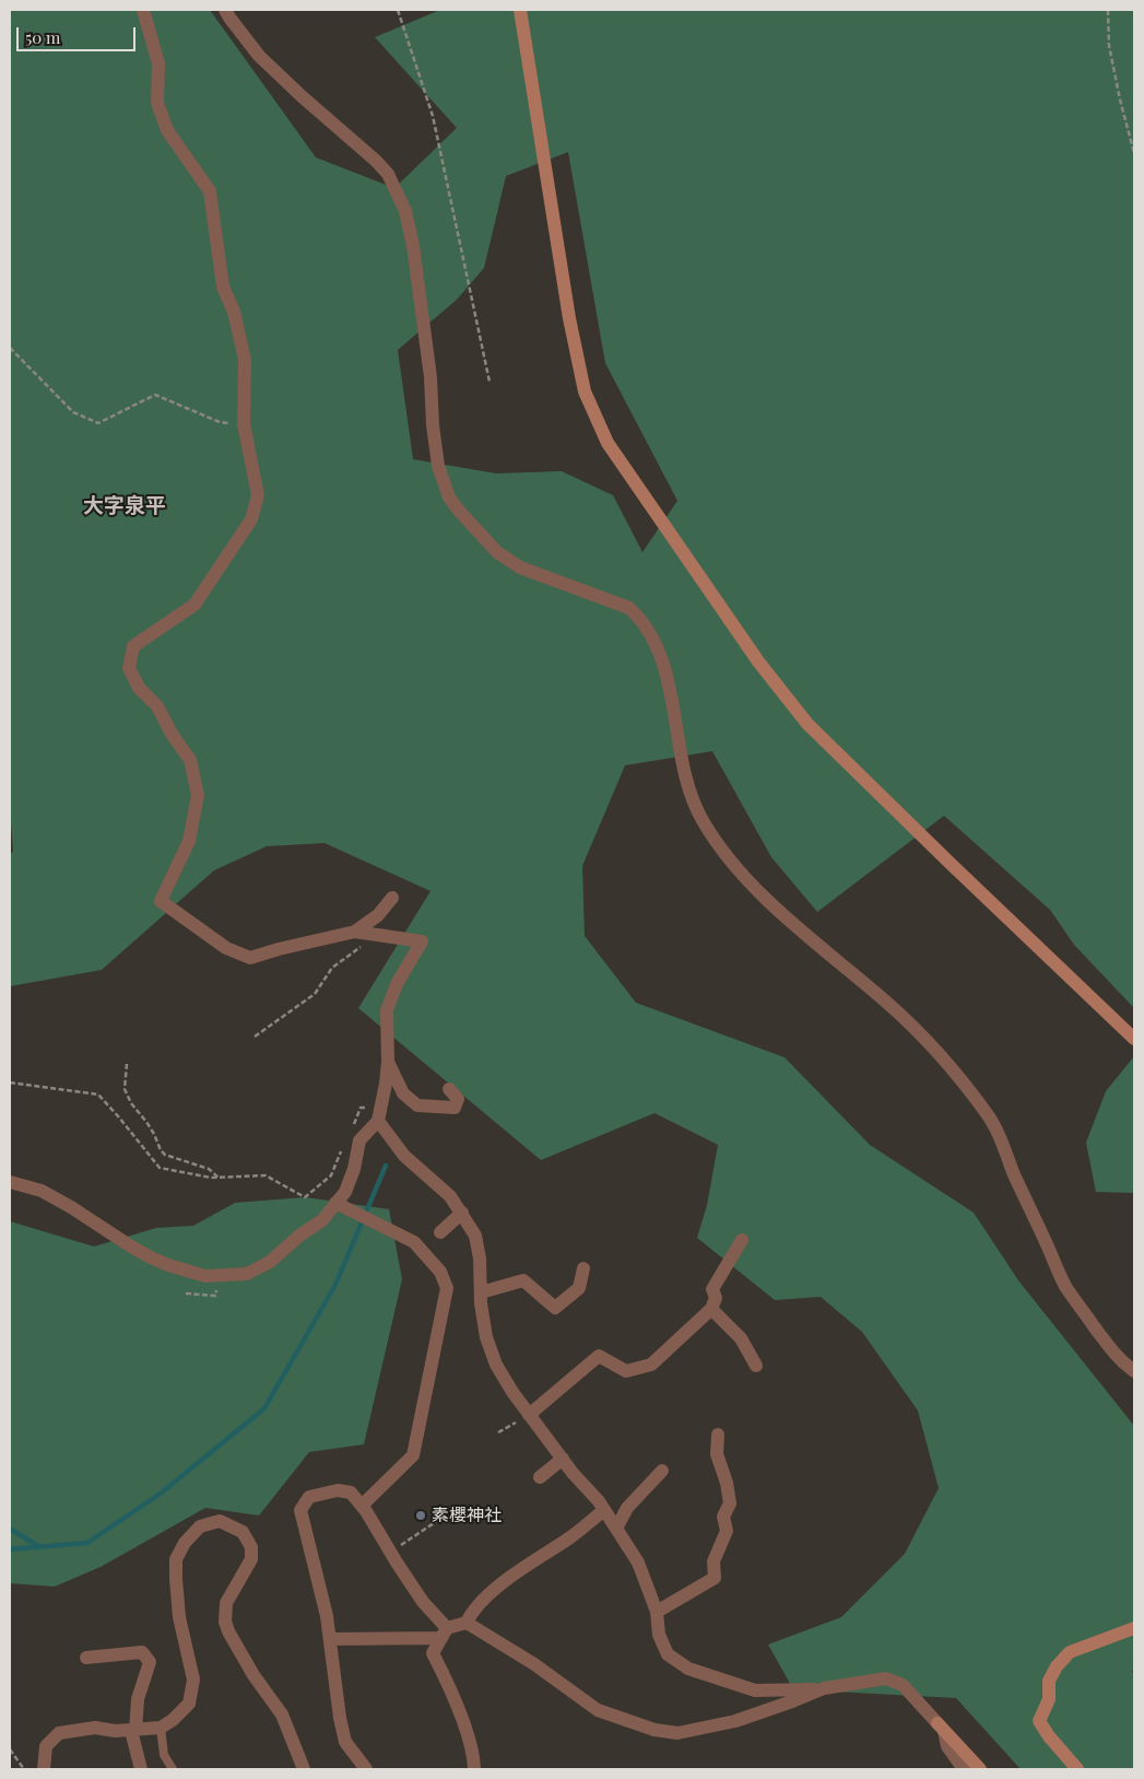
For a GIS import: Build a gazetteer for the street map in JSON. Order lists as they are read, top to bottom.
{
  "districts": ["大字泉平"],
  "places": ["素櫻神社"],
  "scale_bar": "50 m"
}
